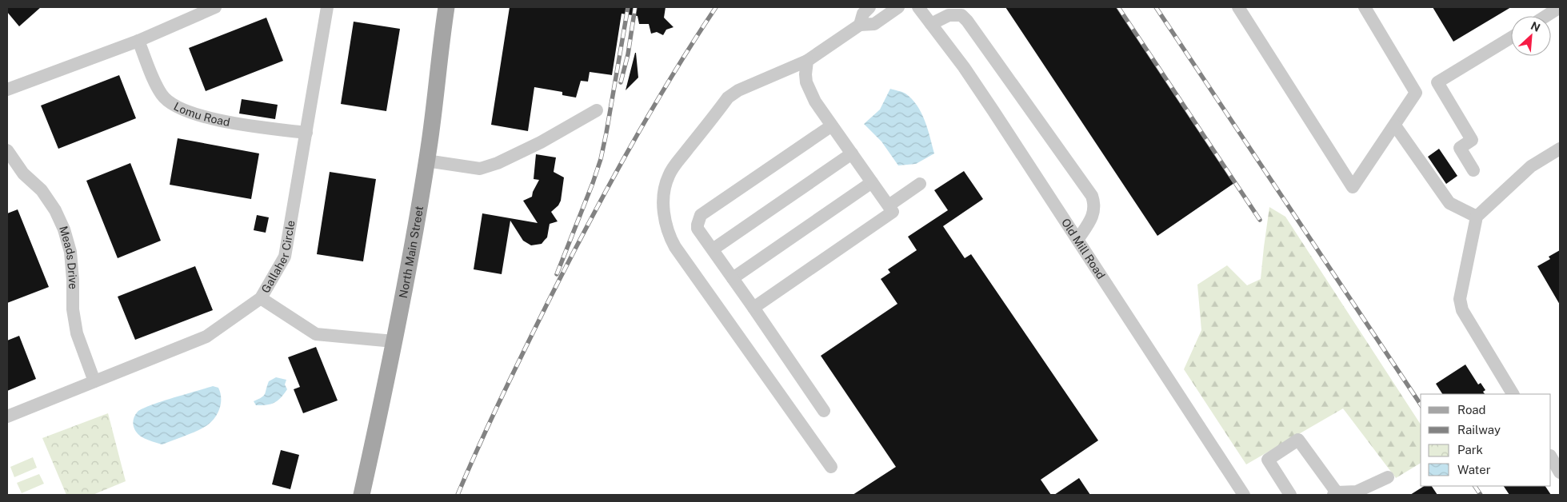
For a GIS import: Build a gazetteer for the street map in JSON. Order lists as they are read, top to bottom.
{
  "streets": {
    "main road": ["North Main Street"],
    "street": [
      "Lomu Road",
      "Old Mill Road",
      "Gallaher Circle",
      "Meads Drive"
    ]
  },
  "crossings": [
    ["Lomu Road", "Gallaher Circle"],
    ["Gallaher Circle", "Meads Drive"]
  ],
  "legend": [
    "Road",
    "Railway",
    "Park",
    "Water"
  ],
  "north": "top right"
}
